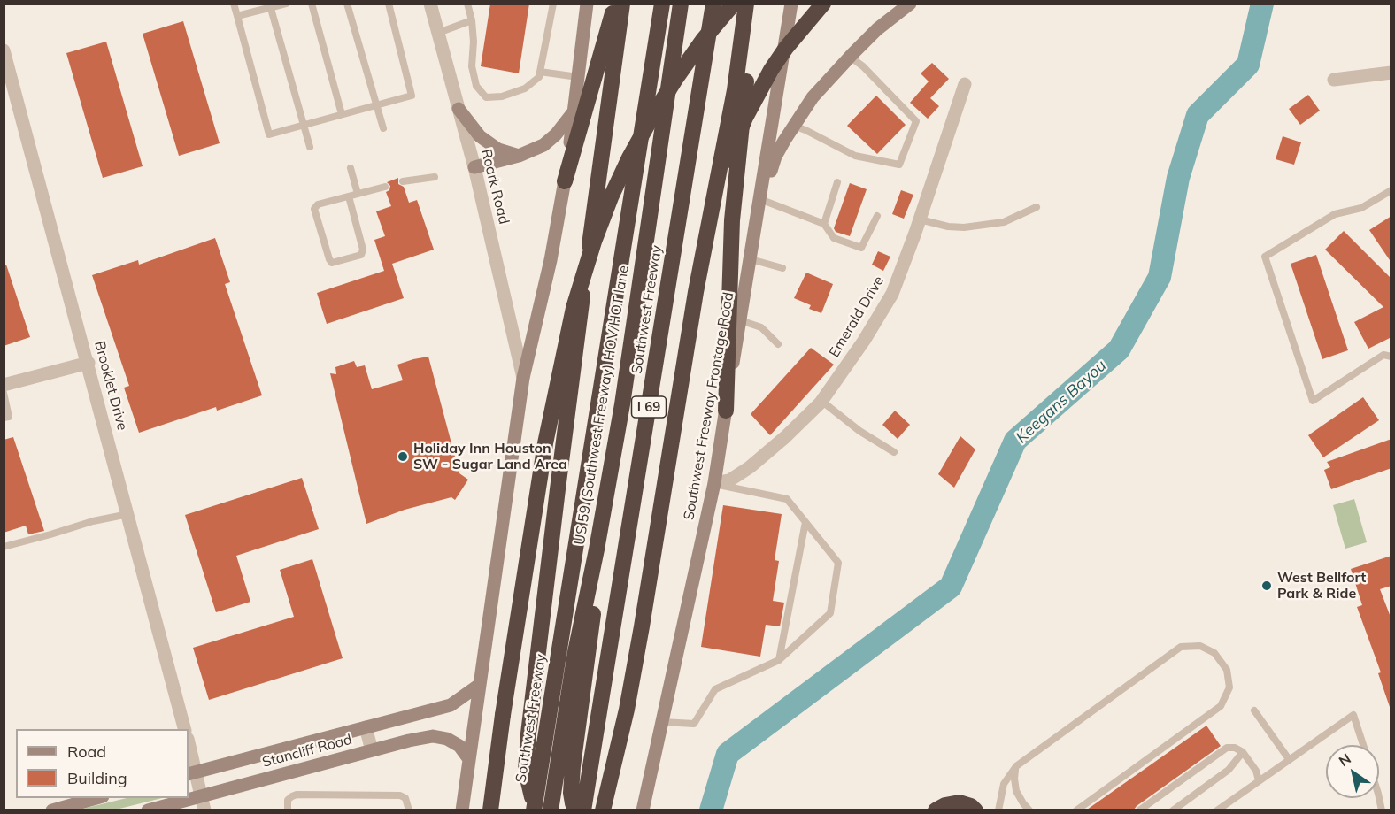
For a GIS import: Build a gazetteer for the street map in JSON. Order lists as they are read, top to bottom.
{
  "streets": {
    "highway": ["Southwest Freeway", "US 59 (Southwest Freeway) HOV/HOT lane", "I 69"],
    "main road": ["Southwest Freeway Frontage Road", "Stancliff Road"],
    "street": ["Roark Road", "Emerald Drive", "Brooklet Drive"]
  },
  "crossings": [
    ["Emerald Drive", "Southwest Freeway Frontage Road"]
  ],
  "water": ["Keegans Bayou"],
  "places": ["Holiday Inn Houston SW - Sugar Land Area", "West Bellfort Park & Ride"],
  "legend": ["Road", "Building"],
  "north": "top left"
}
